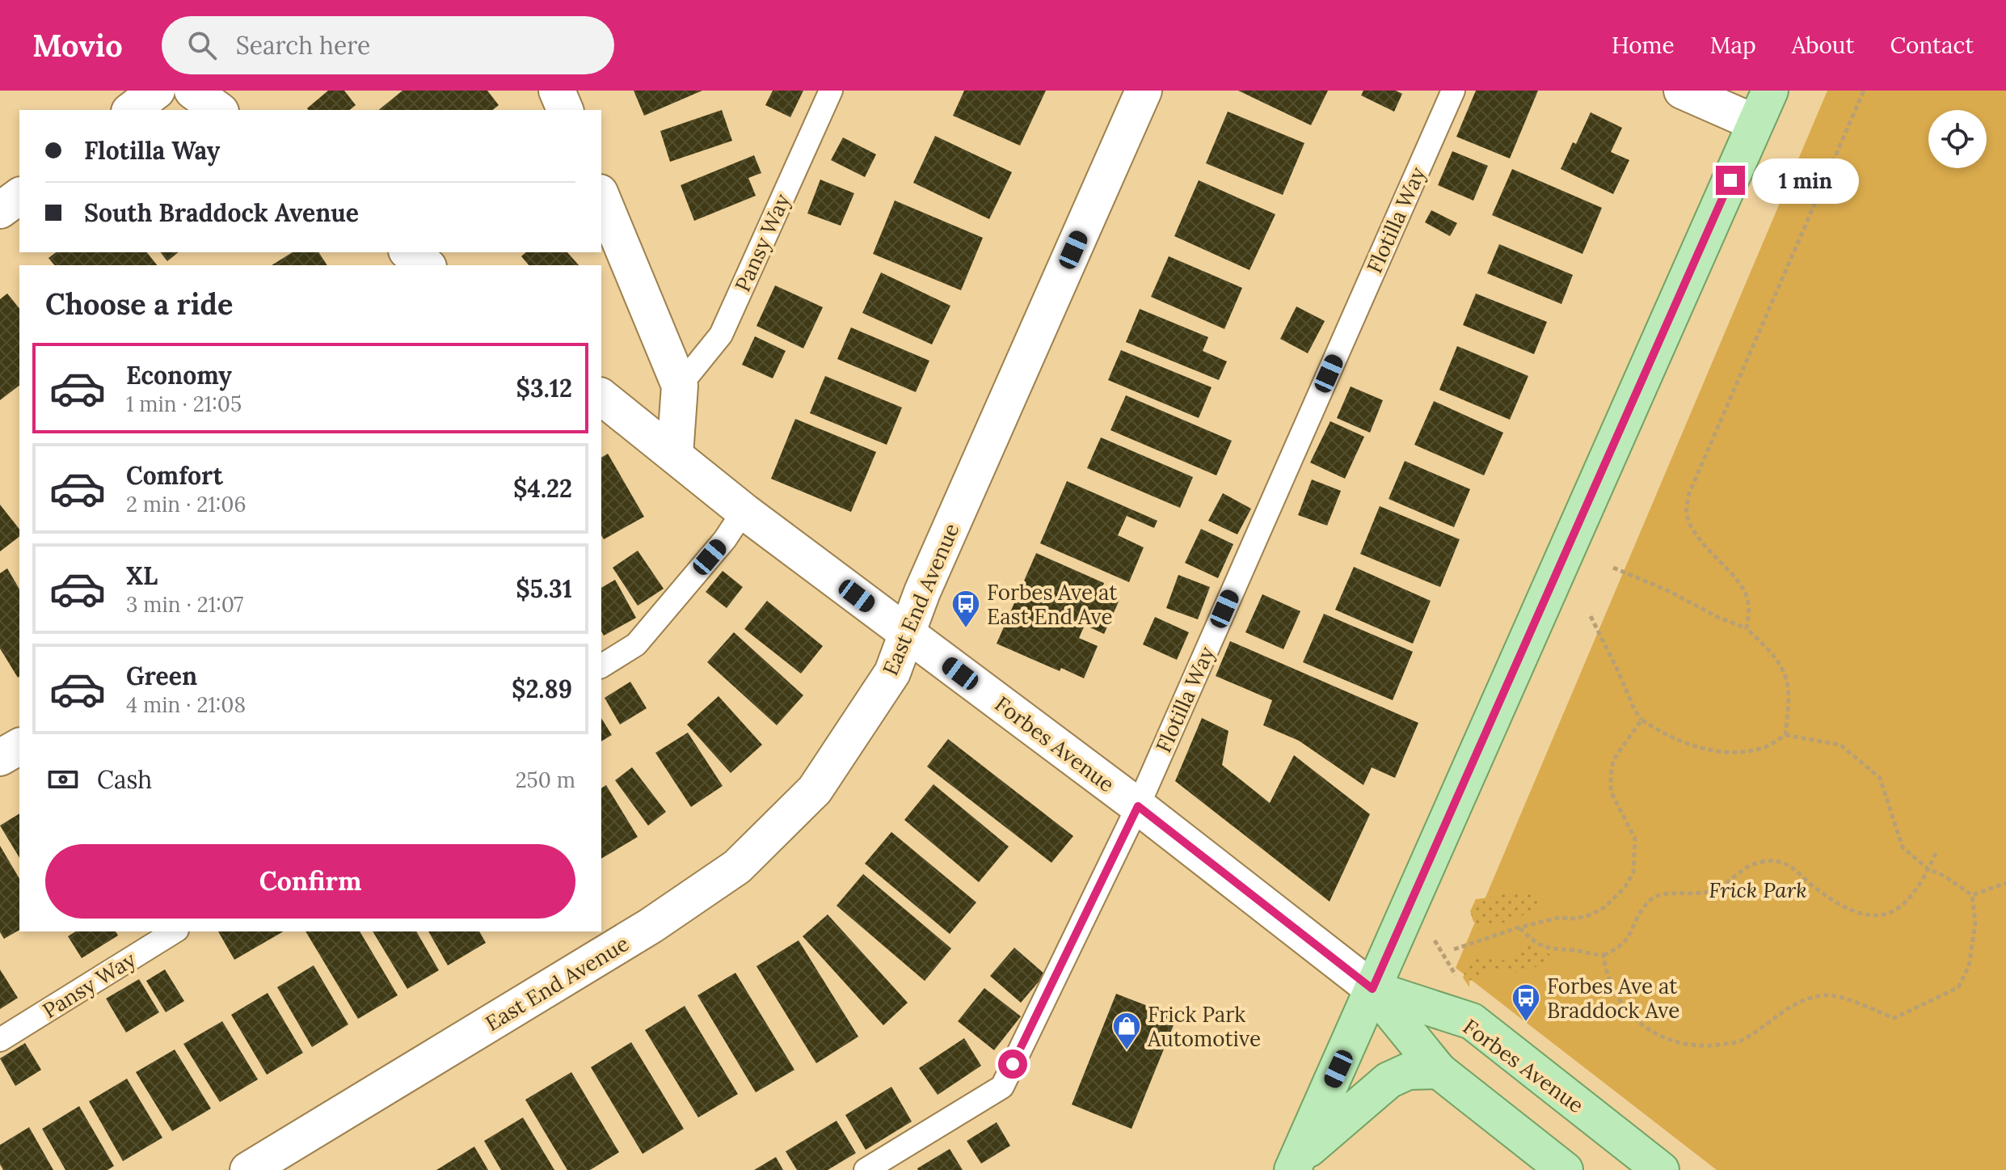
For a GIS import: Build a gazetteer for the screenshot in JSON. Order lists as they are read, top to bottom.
{
  "streets": {
    "main road": ["Forbes Avenue"],
    "street": ["East End Avenue"],
    "lane": ["Flotilla Way", "Pansy Way"]
  },
  "crossings": [
    ["Flotilla Way", "Forbes Avenue"],
    ["East End Avenue", "Forbes Avenue"]
  ],
  "parks": ["Frick Park"],
  "places": {
    "bus stop": ["Forbes Ave at East End Ave", "Forbes Ave at Braddock Ave"],
    "shop": ["Frick Park Automotive"]
  },
  "page": {
    "header": "Movio",
    "search": "Search here",
    "nav": [
      "Home",
      "Map",
      "About",
      "Contact"
    ],
    "banner": ["Flotilla Way", "South Braddock Avenue"],
    "bubble": "1 min",
    "heading": "Choose a ride",
    "list": [
      {
        "name": "Economy",
        "note": "1 min · 21:05",
        "value": "$3.12"
      },
      {
        "name": "Comfort",
        "note": "2 min · 21:06",
        "value": "$4.22"
      },
      {
        "name": "XL",
        "note": "3 min · 21:07",
        "value": "$5.31"
      },
      {
        "name": "Green",
        "note": "4 min · 21:08",
        "value": "$2.89"
      }
    ],
    "pay": ["Cash", "250 m"],
    "buttons": "Confirm"
  }
}
